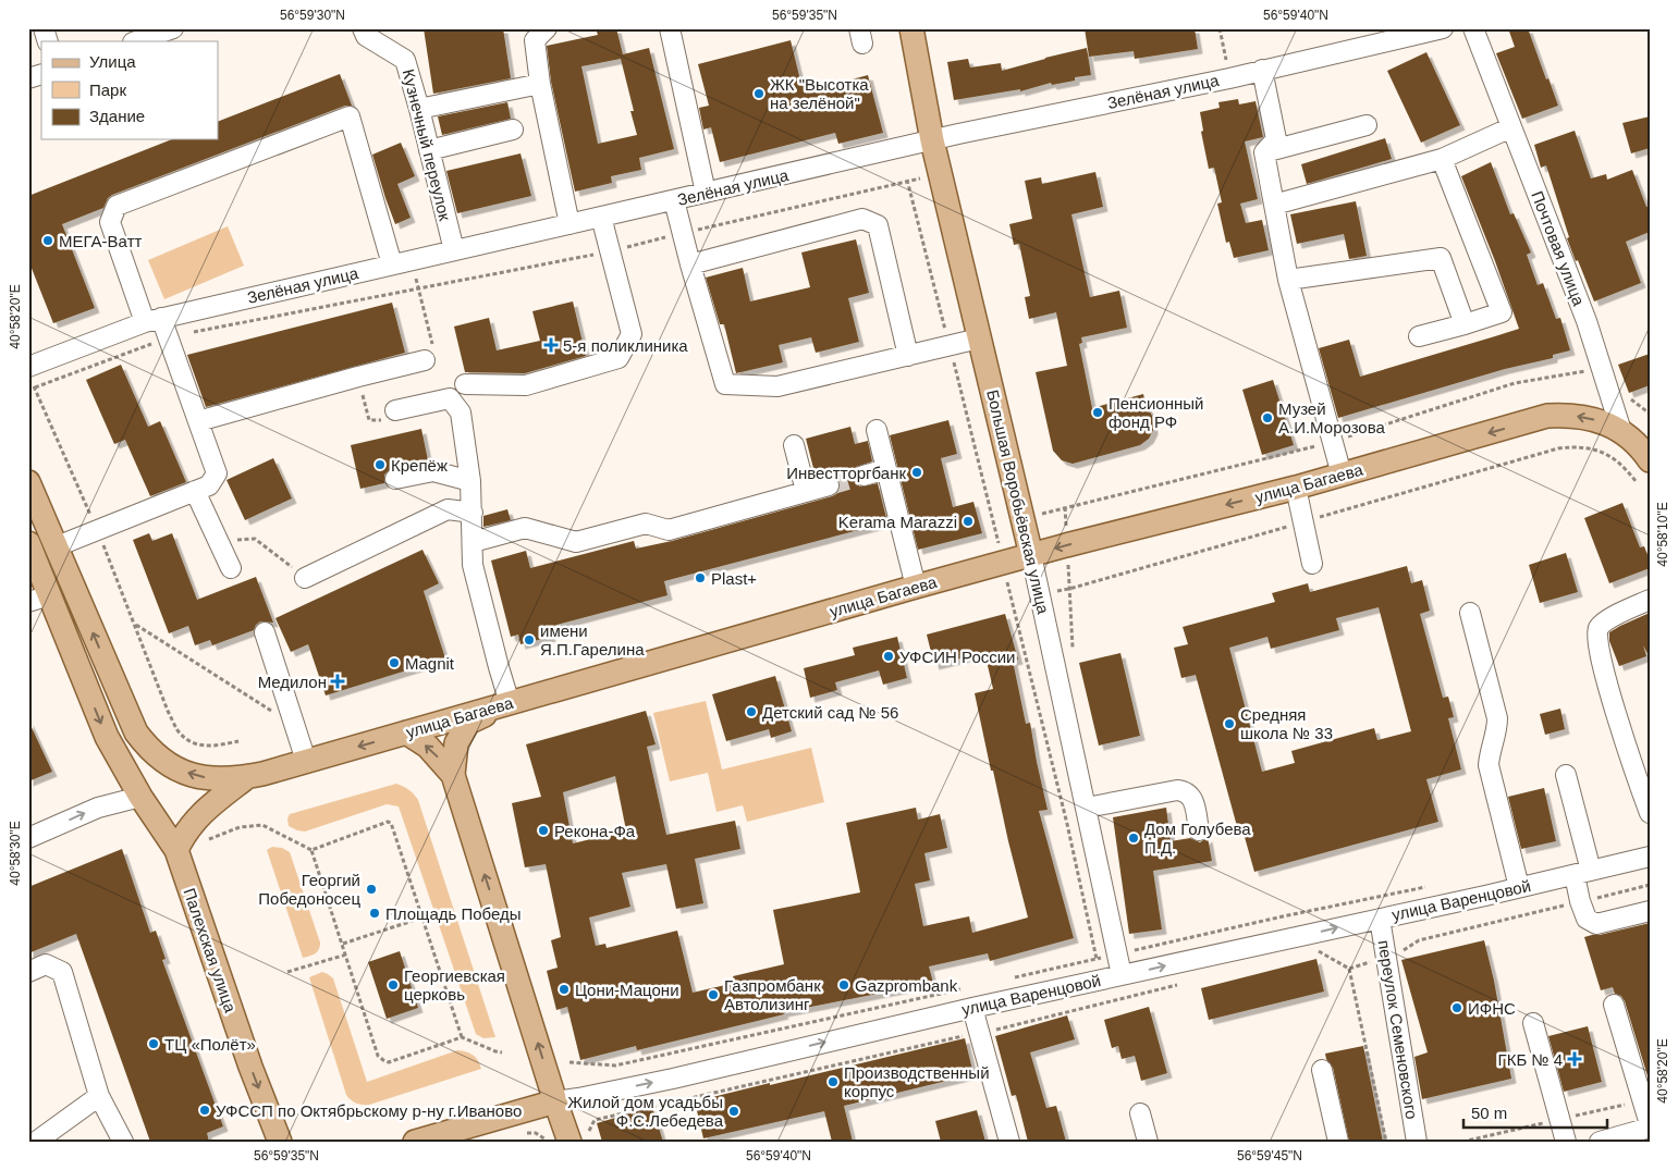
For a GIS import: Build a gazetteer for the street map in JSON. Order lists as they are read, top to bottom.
{
  "streets": {
    "main road": [
      "Почтовая улица",
      "улица Багаева",
      "Большая Воробьёвская улица",
      "улица Варенцовой",
      "Палехская улица"
    ],
    "street": ["Зелёная улица", "Кузнечный переулок", "переулок Семеновского"]
  },
  "crossings": [
    ["Зелёная улица", "Кузнечный переулок"],
    ["Зелёная улица", "Большая Воробьёвская улица"],
    ["Почтовая улица", "улица Багаева"],
    ["улица Багаева", "Большая Воробьёвская улица"],
    ["улица Багаева", "Палехская улица"],
    ["Большая Воробьёвская улица", "улица Варенцовой"],
    ["улица Варенцовой", "переулок Семеновского"]
  ],
  "one_way": ["улица Багаева", "улица Варенцовой", "Палехская улица"],
  "places": {
    "other": [
      "ЖК \"Высотка на зелёной\"",
      "МЕГА-Ватт",
      "Пенсионный фонд РФ",
      "Музей А.И.Морозова",
      "Крепёж",
      "Инвестторгбанк",
      "Kerama Marazzi",
      "Plast+",
      "имени Я.П.Гарелина",
      "УФСИН России",
      "Magnit",
      "Детский сад № 56",
      "Средняя школа № 33",
      "Рекона-Фа",
      "Дом Голубева П.Д.",
      "Георгий Победоносец",
      "Площадь Победы",
      "Георгиевская церковь",
      "Gazprombank",
      "Цони-Мацони",
      "Газпромбанк Автолизинг",
      "ИФНС",
      "ТЦ «Полёт»",
      "Производственный корпус",
      "УФССП по Октябрьскому р-ну г.Иваново",
      "Жилой дом усадьбы Ф.С.Лебедева"
    ],
    "health": ["5-я поликлиника", "Медилон", "ГКБ № 4"]
  },
  "legend": ["Улица", "Парк", "Здание"],
  "scale_bar": "50 m",
  "coordinates": [
    "56°59'30\"N",
    "56°59'35\"N",
    "56°59'40\"N",
    "40°58'20\"E",
    "40°58'10\"E",
    "40°58'30\"E",
    "56°59'45\"N"
  ]
}
